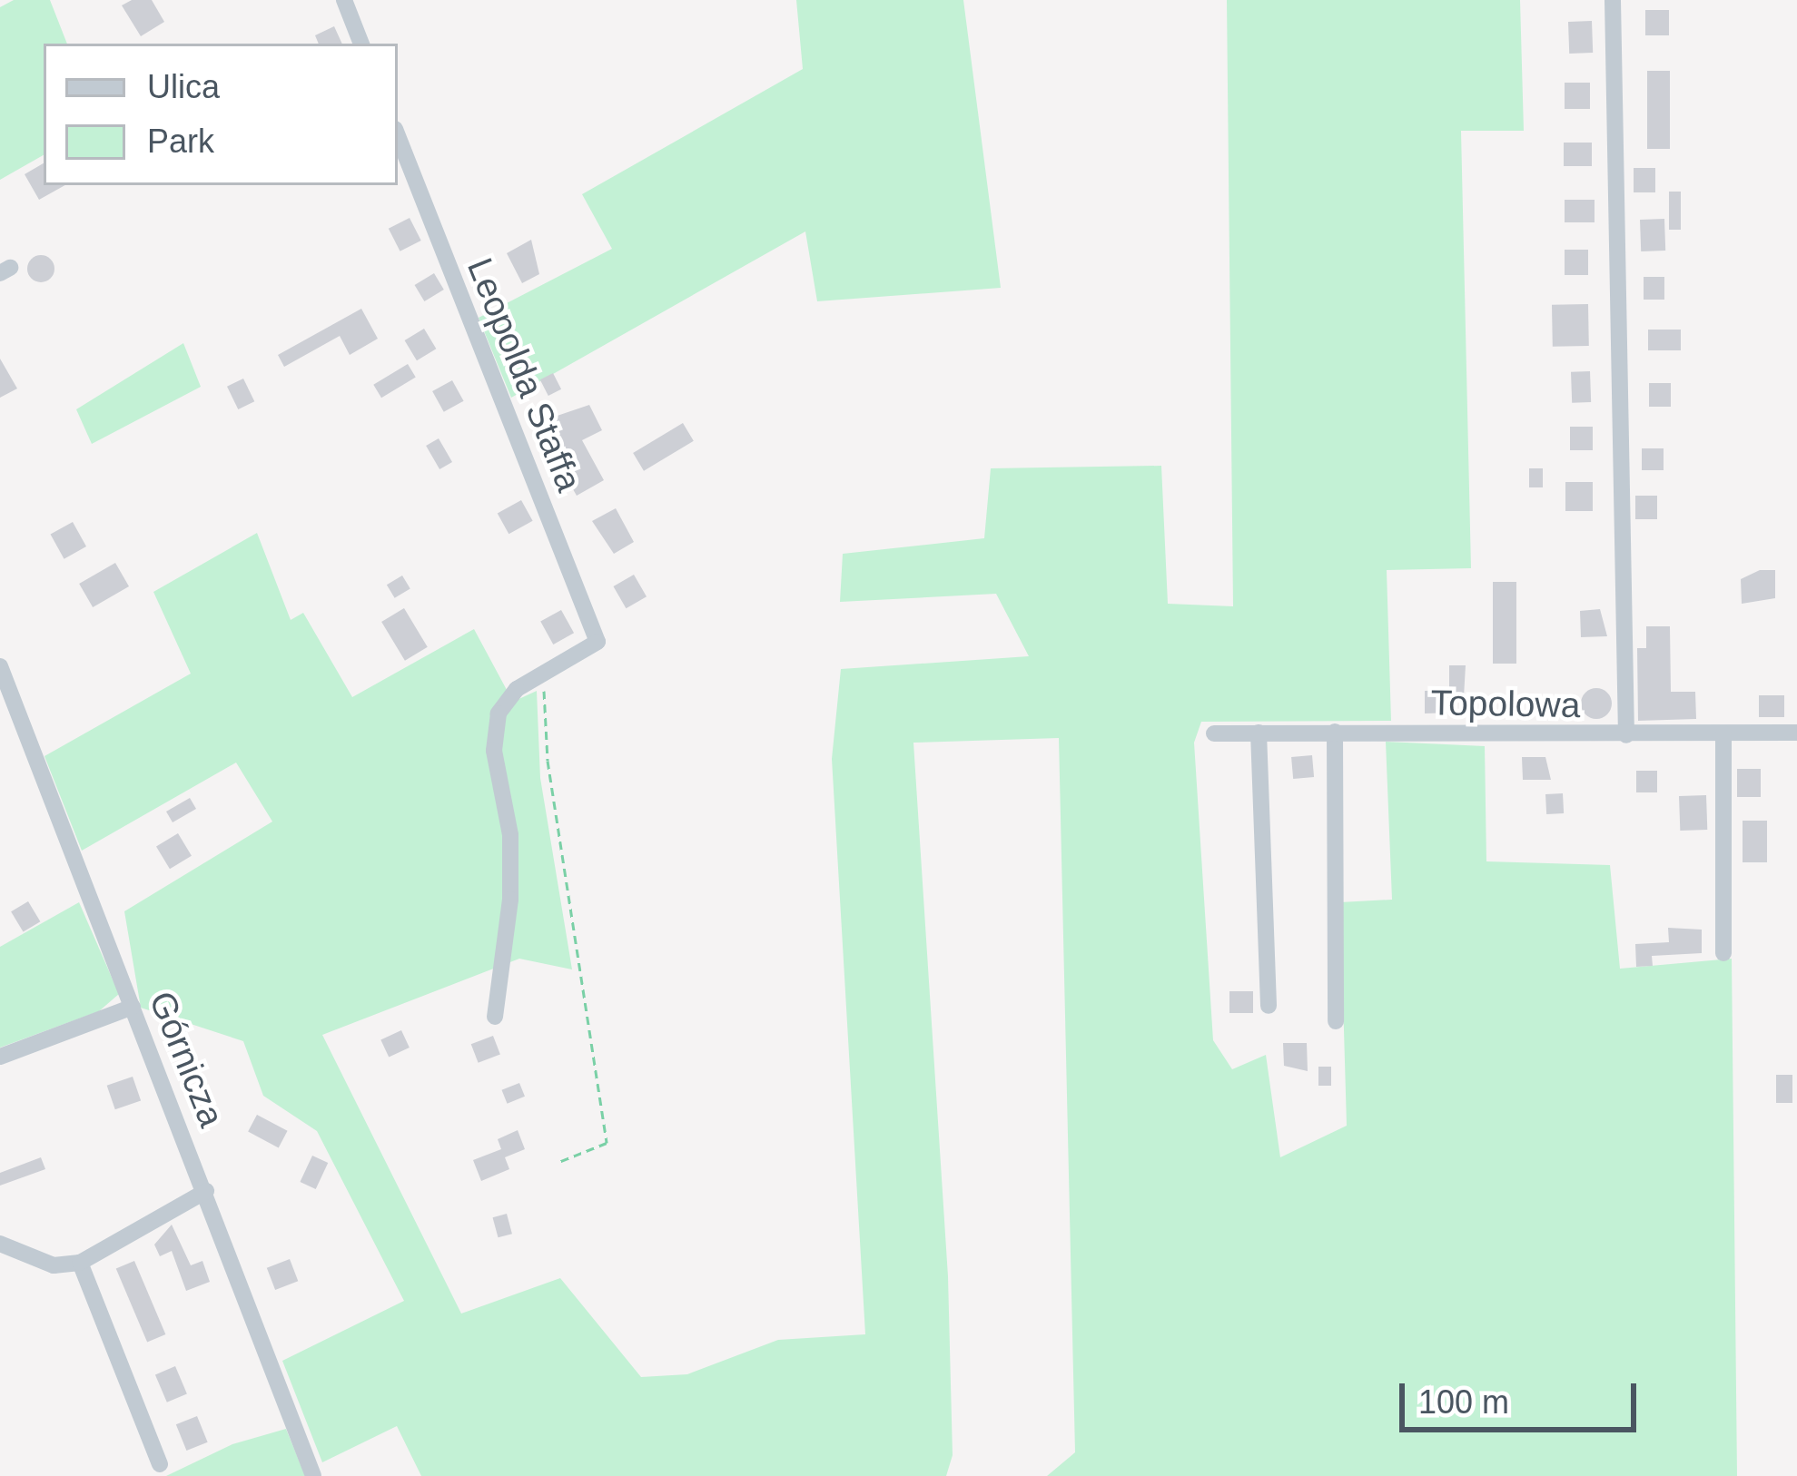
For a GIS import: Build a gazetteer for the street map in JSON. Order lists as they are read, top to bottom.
{
  "streets": {
    "street": ["Leopolda Staffa", "Topolowa", "Górnicza"]
  },
  "legend": ["Ulica", "Park"],
  "scale_bar": "100 m"
}
